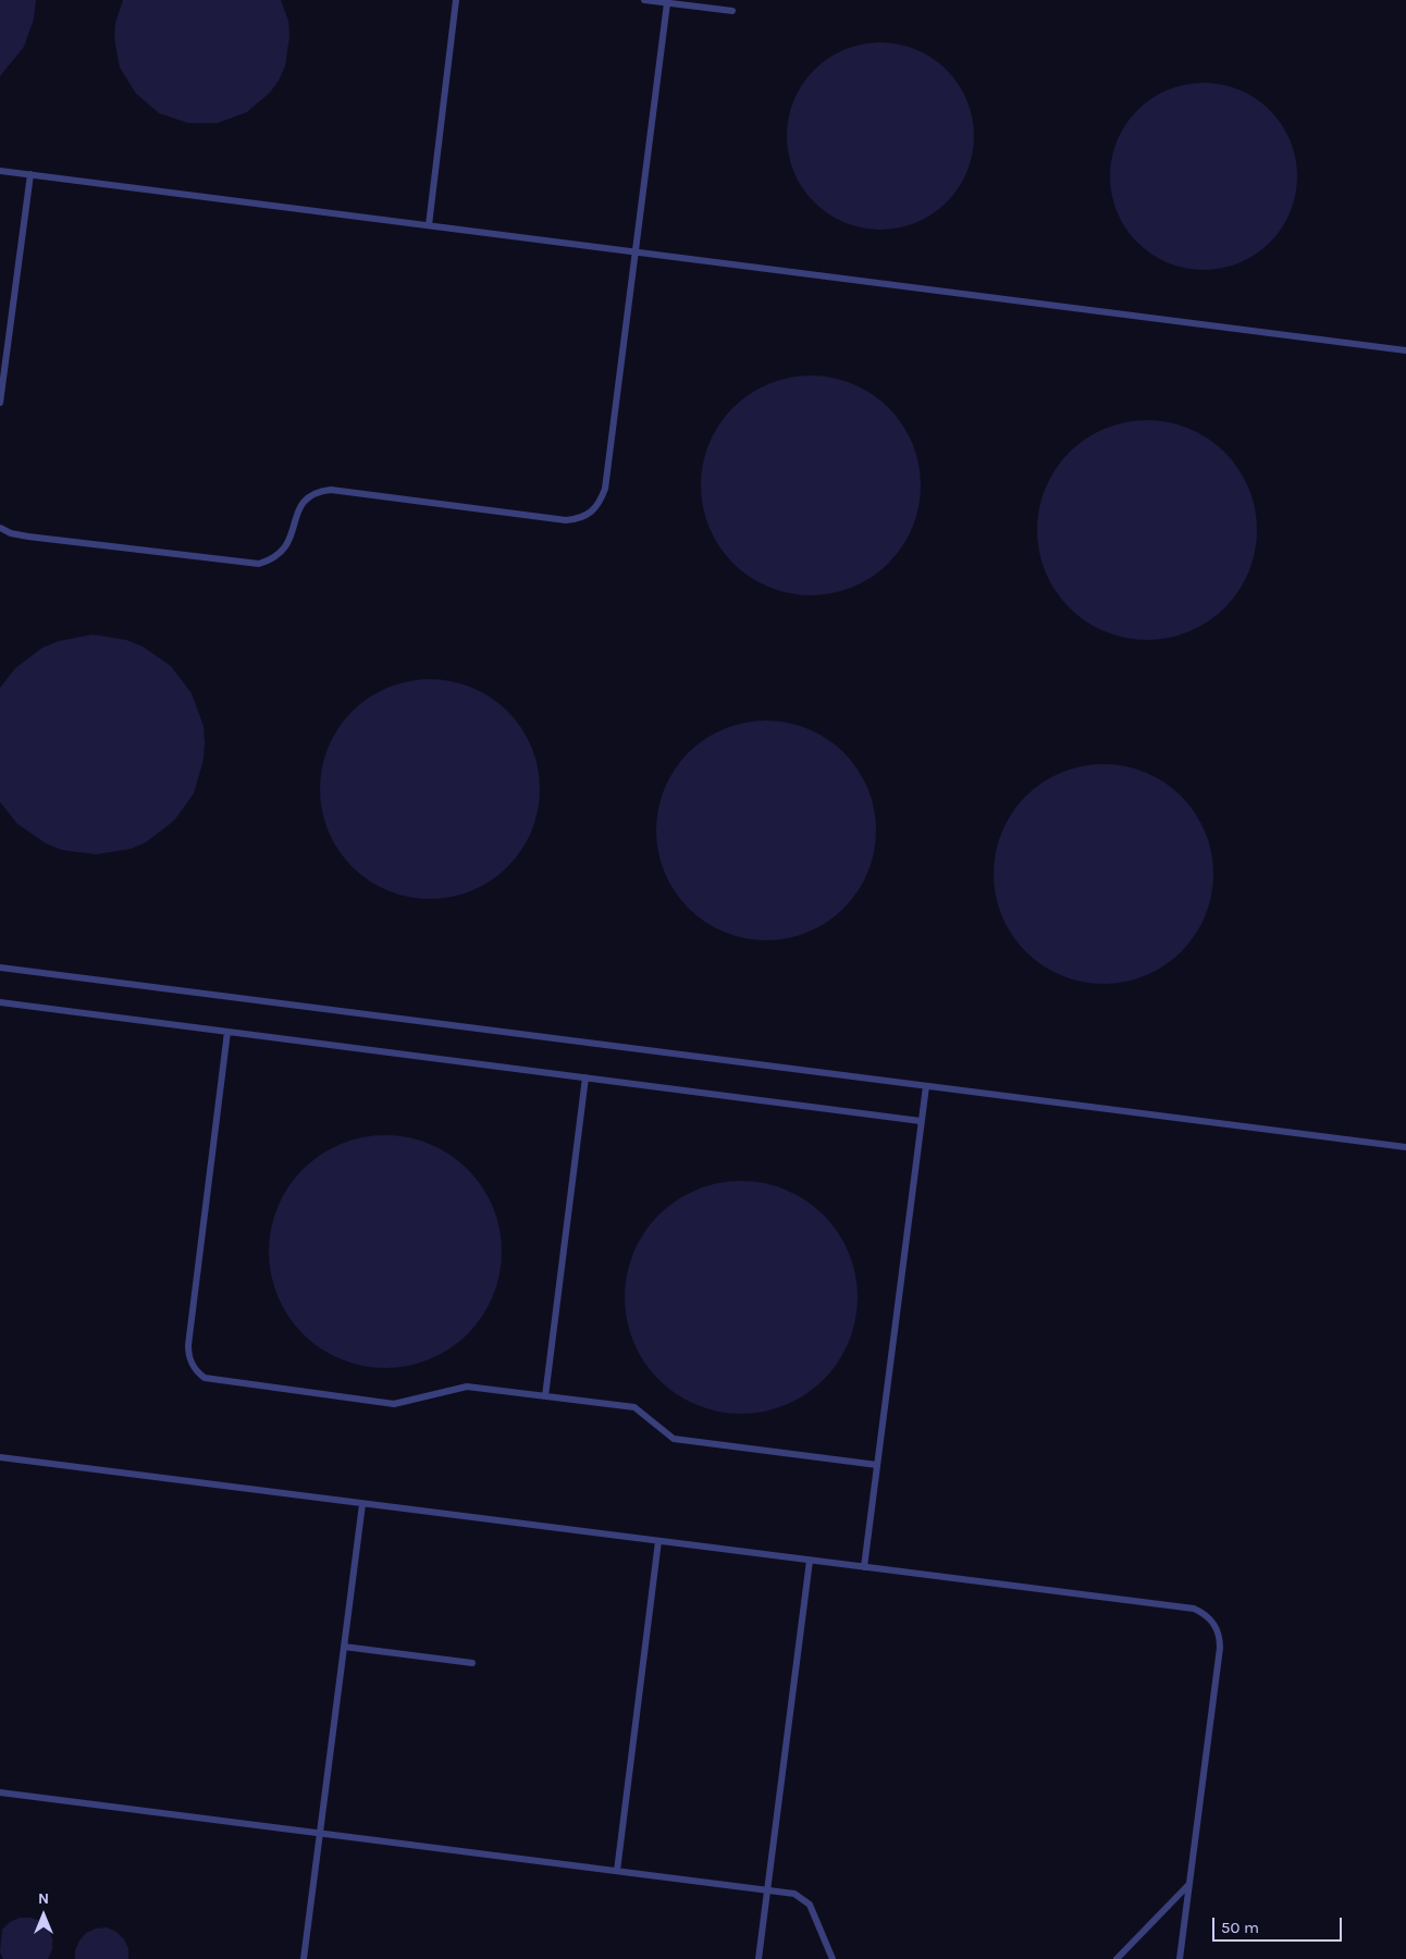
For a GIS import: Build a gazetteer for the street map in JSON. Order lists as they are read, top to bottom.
{
  "scale_bar": "50 m",
  "north": "top"
}
